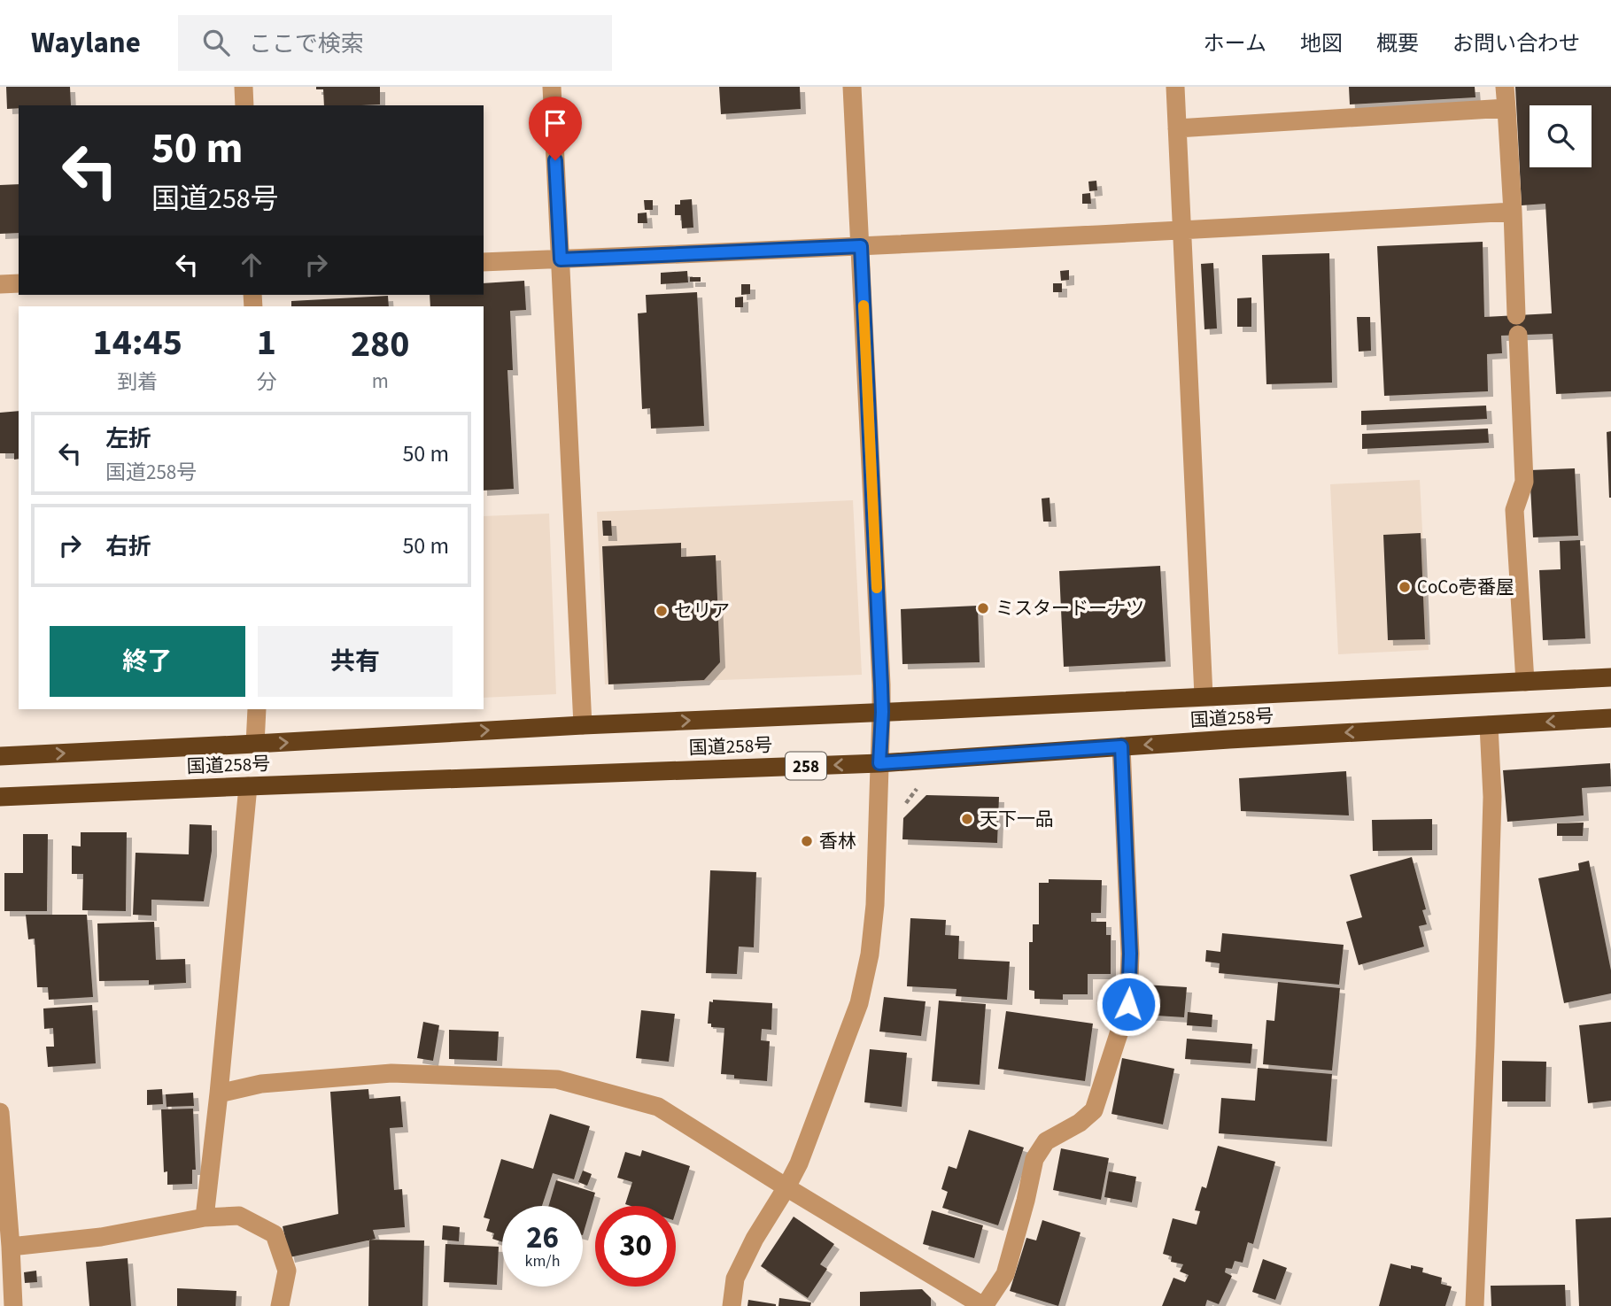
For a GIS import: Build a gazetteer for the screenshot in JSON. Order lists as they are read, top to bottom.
{
  "streets": {
    "highway": ["国道258号", "258"]
  },
  "places": [
    "CoCo壱番屋",
    "ミスタードーナツ",
    "セリア",
    "天下一品",
    "香林"
  ],
  "page": {
    "header": "Waylane",
    "search": "ここで検索",
    "nav": [
      "ホーム",
      "地図",
      "概要",
      "お問い合わせ"
    ],
    "turn": ["50 m", "国道258号"],
    "eta": [
      "14:45",
      "到着",
      "1",
      "分",
      "280",
      "m"
    ],
    "list": [
      {
        "name": "左折",
        "note": "国道258号",
        "value": "50 m"
      },
      {
        "name": "右折",
        "value": "50 m"
      }
    ],
    "buttons": ["終了", "共有"],
    "speed": "26 km/h",
    "limit": "30"
  }
}
